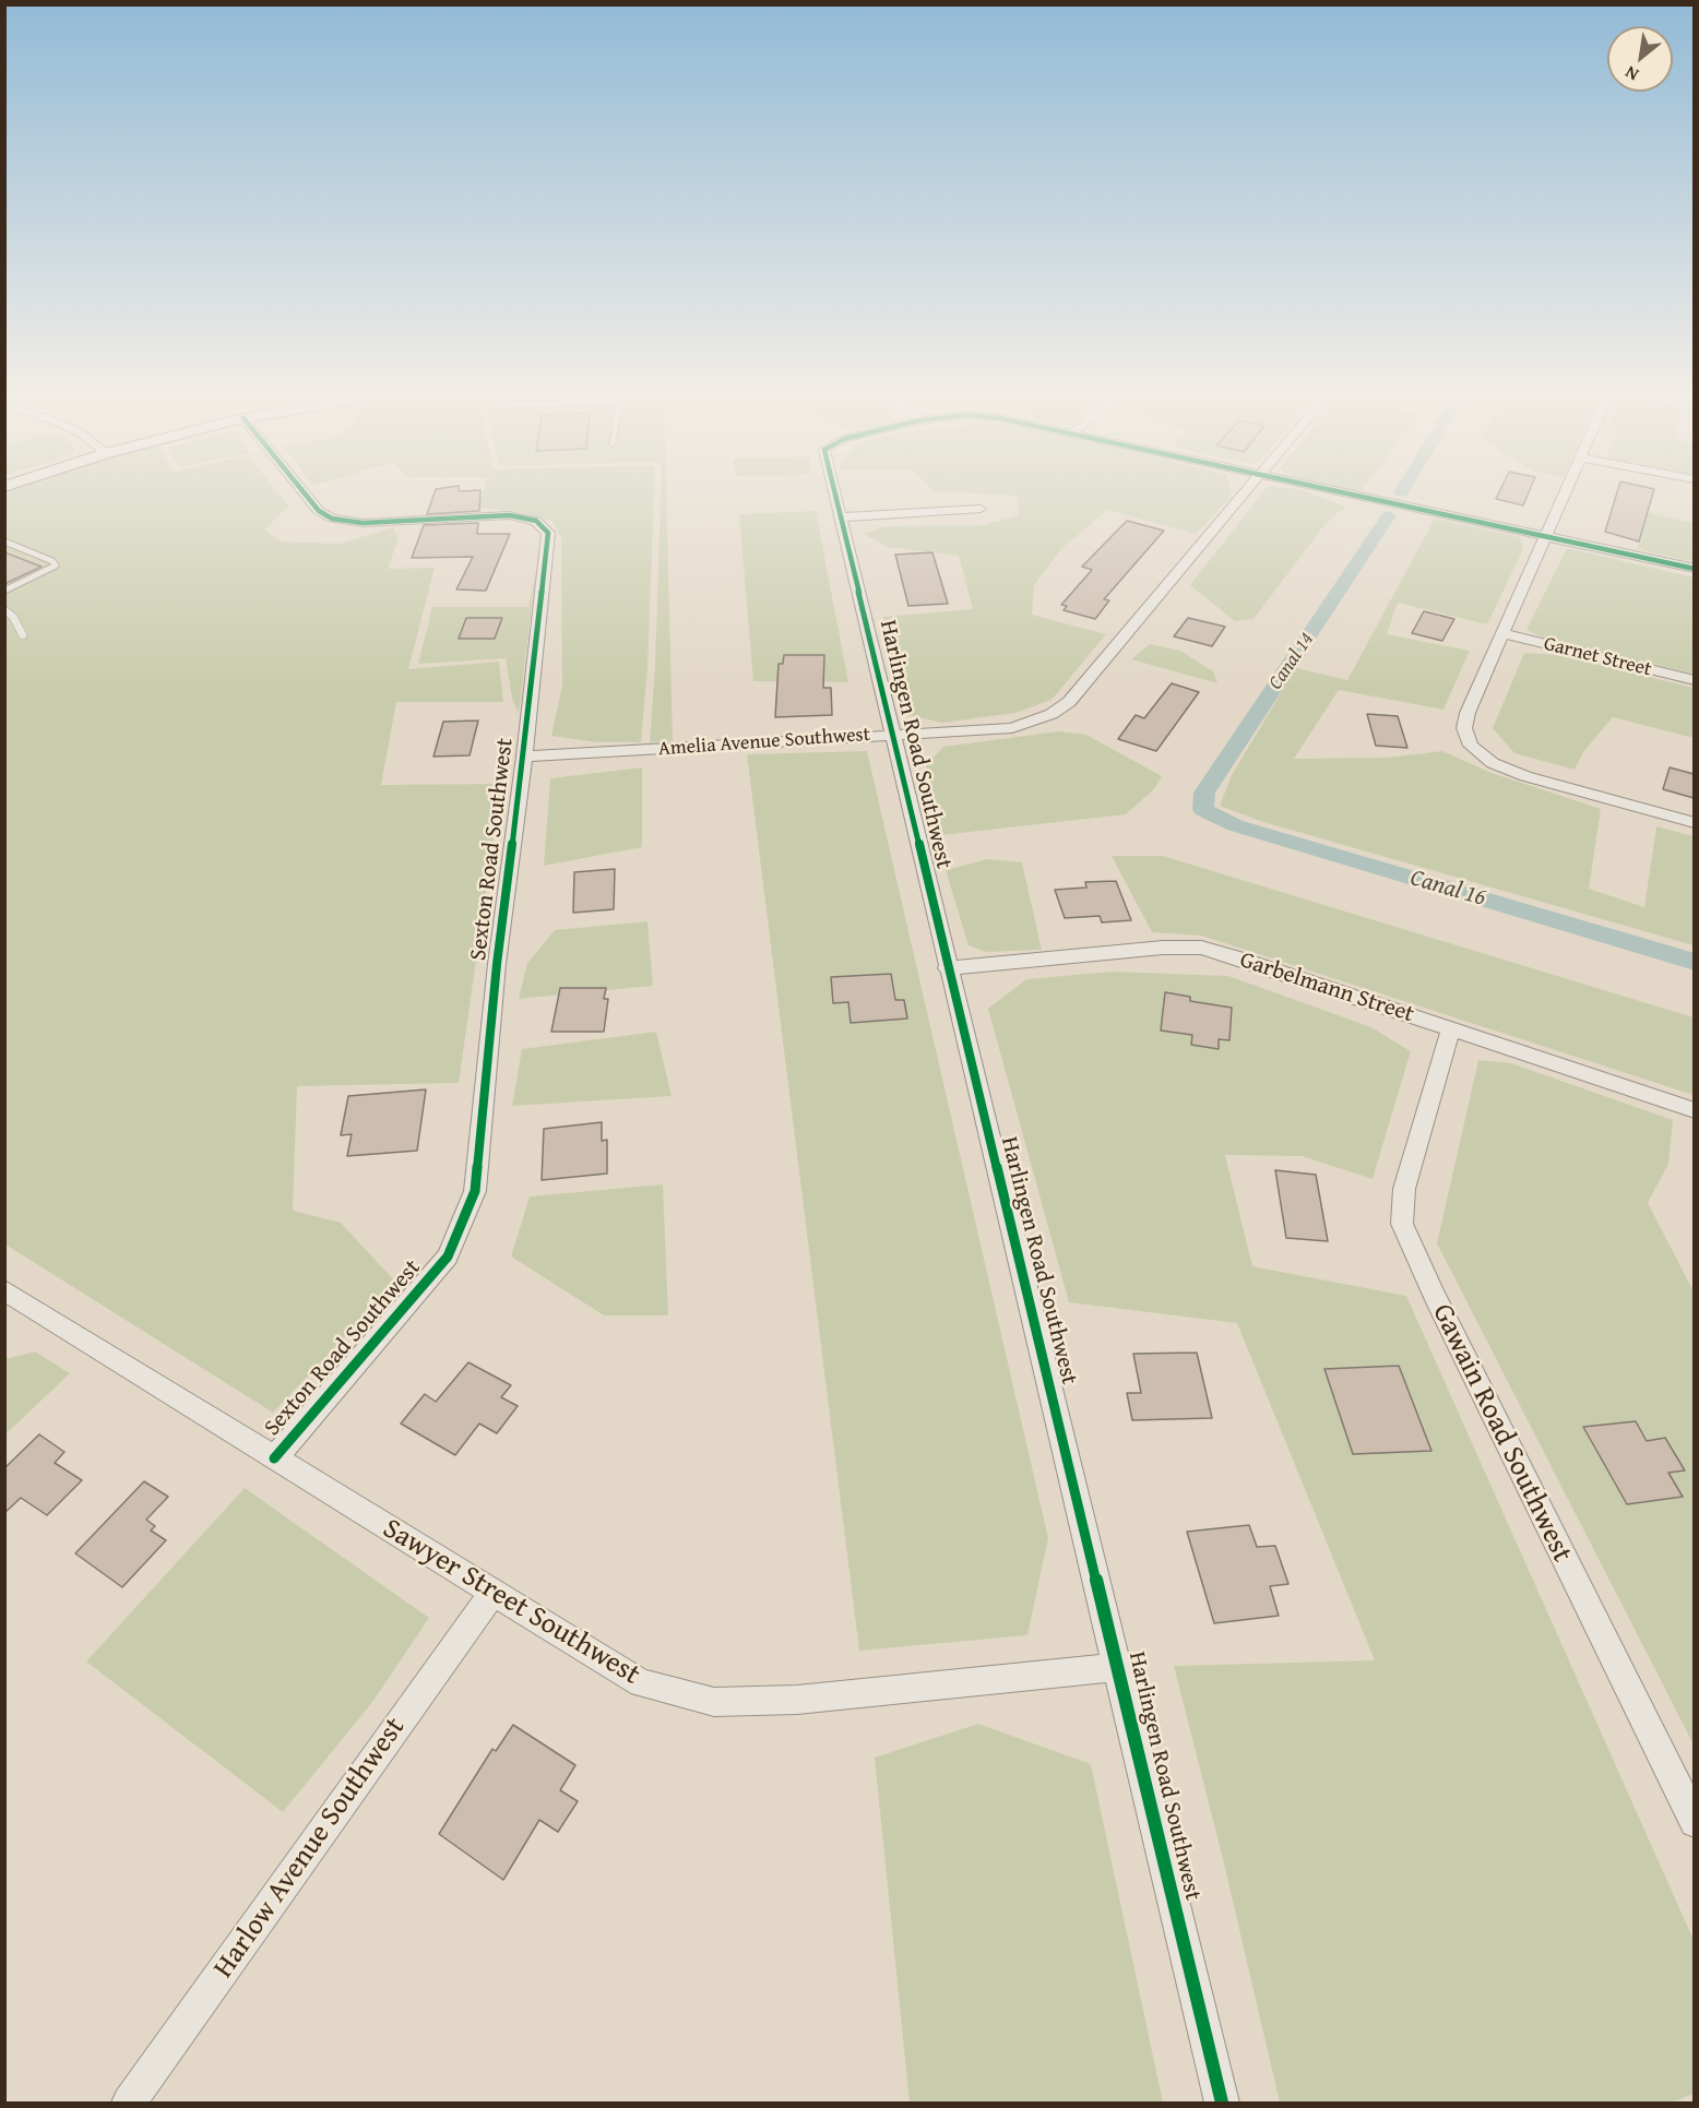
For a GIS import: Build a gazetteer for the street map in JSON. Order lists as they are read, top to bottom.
{
  "streets": {
    "street": [
      "Garnet Street",
      "Amelia Avenue Southwest",
      "Harlingen Road Southwest",
      "Sexton Road Southwest",
      "Garbelmann Street",
      "Gawain Road Southwest",
      "Sawyer Street Southwest",
      "Harlow Avenue Southwest"
    ]
  },
  "crossings": [
    ["Amelia Avenue Southwest", "Harlingen Road Southwest"],
    ["Amelia Avenue Southwest", "Sexton Road Southwest"],
    ["Harlingen Road Southwest", "Garbelmann Street"],
    ["Harlingen Road Southwest", "Sawyer Street Southwest"],
    ["Sexton Road Southwest", "Sawyer Street Southwest"],
    ["Garbelmann Street", "Gawain Road Southwest"],
    ["Sawyer Street Southwest", "Harlow Avenue Southwest"]
  ],
  "water": ["Canal 14", "Canal 16"],
  "north": "bottom left"
}
